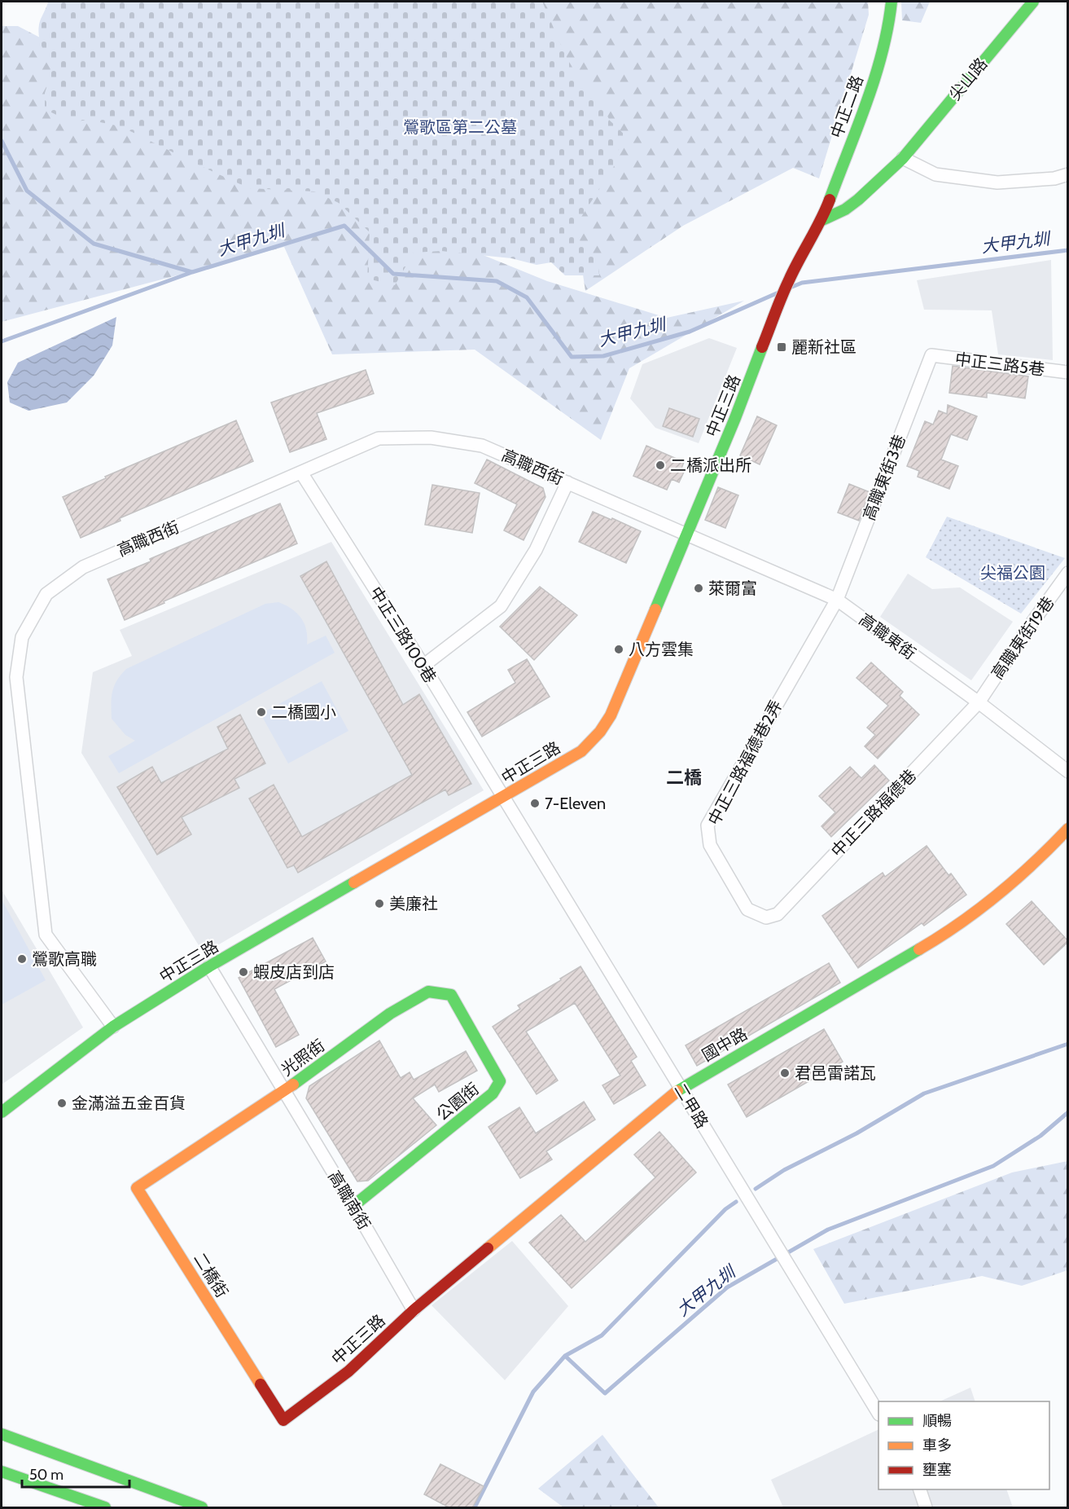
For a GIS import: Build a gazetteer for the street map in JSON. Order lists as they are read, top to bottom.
{
  "streets": {
    "main road": [
      "尖山路",
      "中正二路",
      "中正三路",
      "國中路",
      "光照街",
      "公園街",
      "二橋街"
    ],
    "street": [
      "中正三路5巷",
      "高職西街",
      "高職東街3巷",
      "中正三路100巷",
      "高職東街",
      "高職東街19巷",
      "中正三路福德巷2弄",
      "中正三路福德巷",
      "二甲路",
      "高職南街"
    ]
  },
  "crossings": [
    ["尖山路", "中正二路"],
    ["尖山路", "中正三路"],
    ["中正二路", "中正三路"],
    ["中正三路5巷", "高職東街3巷"],
    ["中正三路", "高職西街"],
    ["中正三路", "中正三路100巷"],
    ["中正三路", "高職東街"],
    ["中正三路", "國中路"],
    ["中正三路", "二甲路"],
    ["中正三路", "高職南街"],
    ["中正三路", "二橋街"],
    ["高職西街", "中正三路100巷"],
    ["高職西街", "高職東街"],
    ["高職東街3巷", "高職東街"],
    ["高職東街3巷", "中正三路福德巷2弄"],
    ["中正三路100巷", "二甲路"],
    ["高職東街", "高職東街19巷"],
    ["高職東街", "中正三路福德巷2弄"],
    ["高職東街", "中正三路福德巷"],
    ["高職東街19巷", "中正三路福德巷"],
    ["中正三路福德巷2弄", "中正三路福德巷"],
    ["國中路", "二甲路"],
    ["國中路", "高職南街"],
    ["光照街", "公園街"],
    ["光照街", "高職南街"],
    ["光照街", "二橋街"],
    ["公園街", "高職南街"]
  ],
  "districts": ["二橋"],
  "water": ["大甲九圳"],
  "parks": ["鶯歌區第二公墓", "尖福公園"],
  "places": {
    "transit": ["麗新社區"],
    "other": [
      "二橋派出所",
      "萊爾富",
      "八方雲集",
      "二橋國小",
      "7-Eleven",
      "美廉社",
      "鶯歌高職",
      "蝦皮店到店",
      "君邑雷諾瓦",
      "金滿溢五金百貨"
    ]
  },
  "legend": ["順暢", "車多", "壅塞"],
  "scale_bar": "50 m"
}
